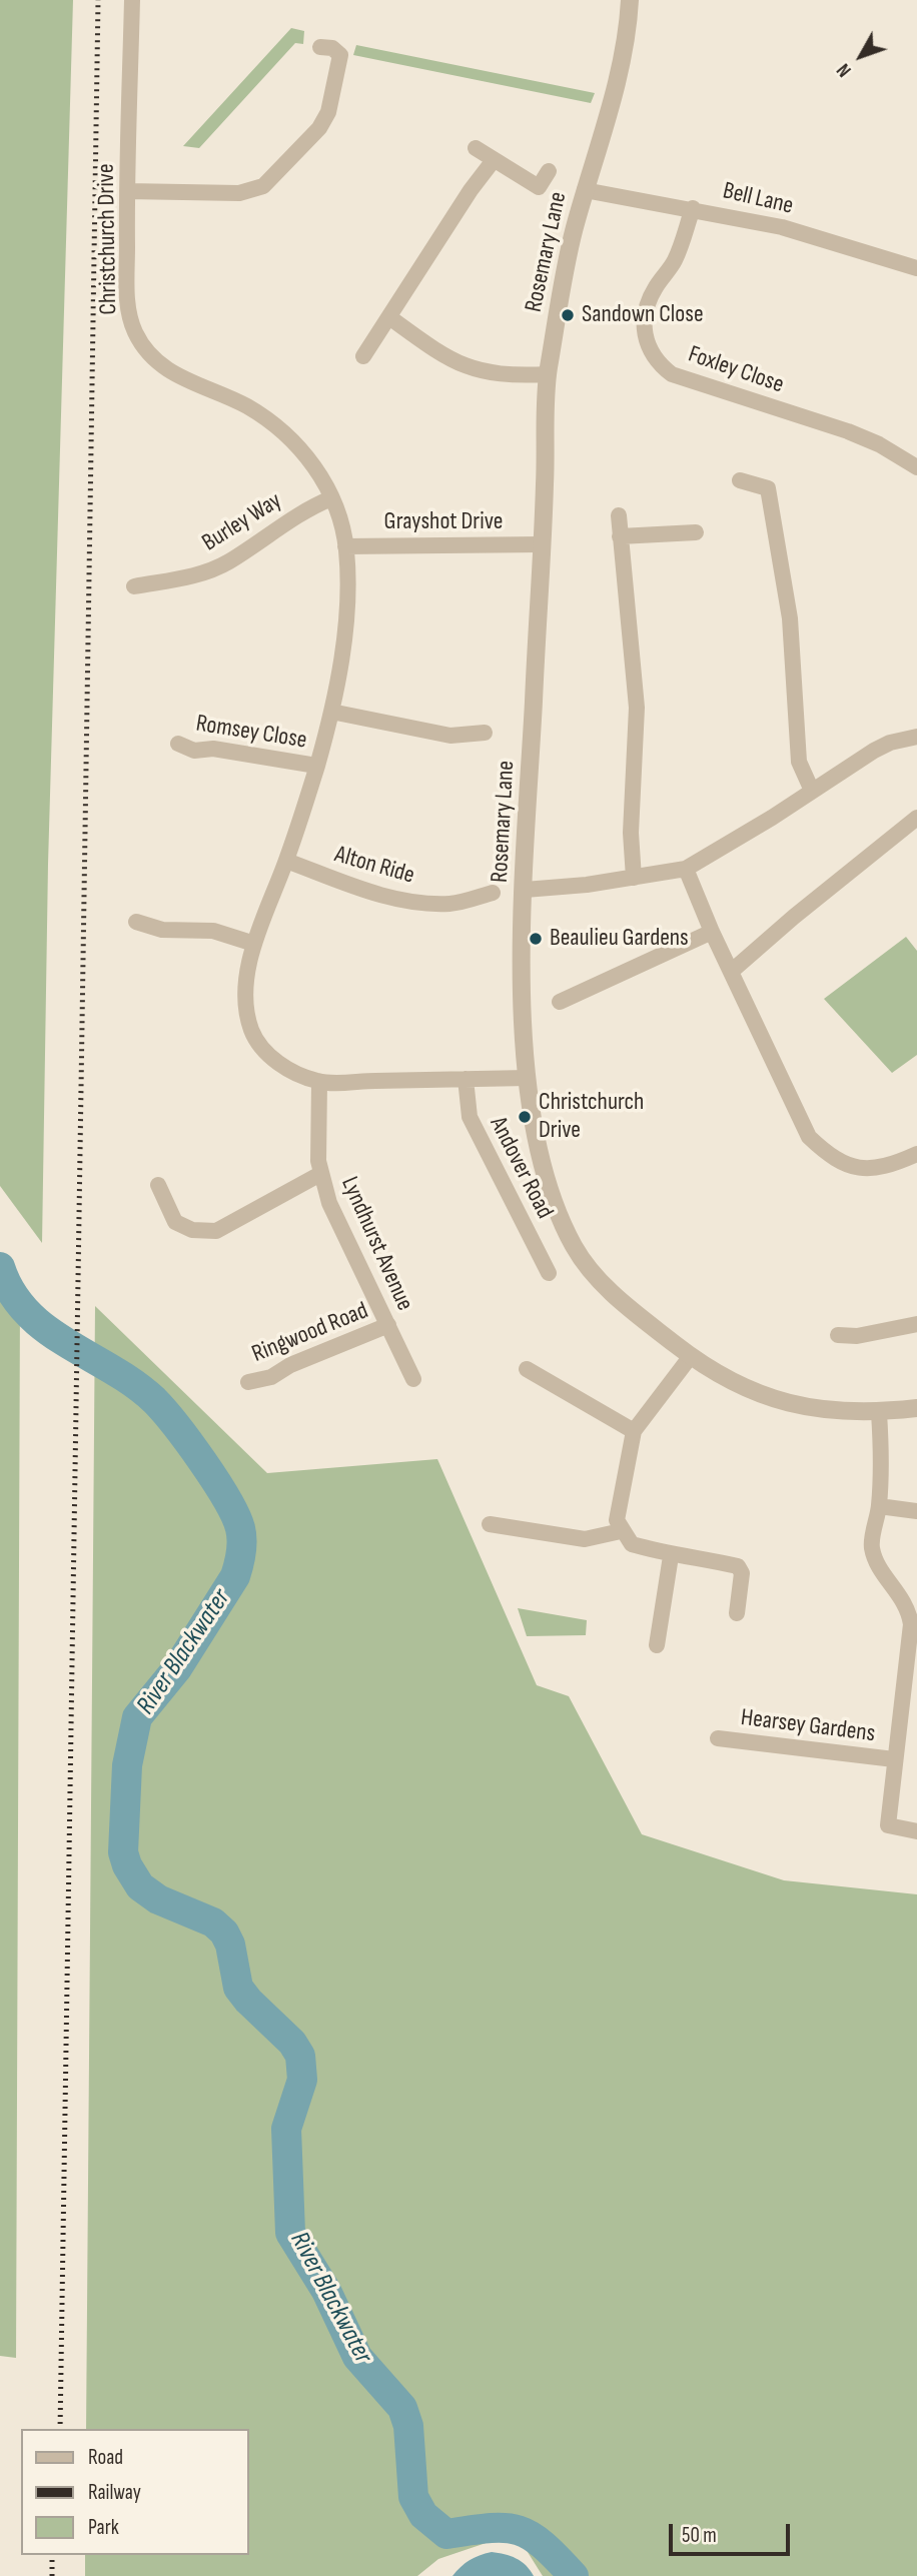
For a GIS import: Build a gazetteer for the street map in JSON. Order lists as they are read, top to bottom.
{
  "streets": {
    "street": [
      "Bell Lane",
      "Christchurch Drive",
      "Rosemary Lane",
      "Foxley Close",
      "Burley Way",
      "Grayshot Drive",
      "Romsey Close",
      "Alton Ride",
      "Andover Road",
      "Lyndhurst Avenue",
      "Ringwood Road",
      "Hearsey Gardens"
    ]
  },
  "crossings": [
    ["Bell Lane", "Rosemary Lane"],
    ["Bell Lane", "Foxley Close"],
    ["Christchurch Drive", "Rosemary Lane"],
    ["Christchurch Drive", "Burley Way"],
    ["Christchurch Drive", "Grayshot Drive"],
    ["Christchurch Drive", "Romsey Close"],
    ["Christchurch Drive", "Alton Ride"],
    ["Christchurch Drive", "Andover Road"],
    ["Christchurch Drive", "Lyndhurst Avenue"],
    ["Rosemary Lane", "Grayshot Drive"],
    ["Rosemary Lane", "Hearsey Gardens"],
    ["Lyndhurst Avenue", "Ringwood Road"]
  ],
  "water": ["River Blackwater"],
  "places": ["Sandown Close", "Beaulieu Gardens", "Christchurch Drive"],
  "legend": ["Road", "Railway", "Park"],
  "scale_bar": "50 m",
  "north": "bottom left"
}
